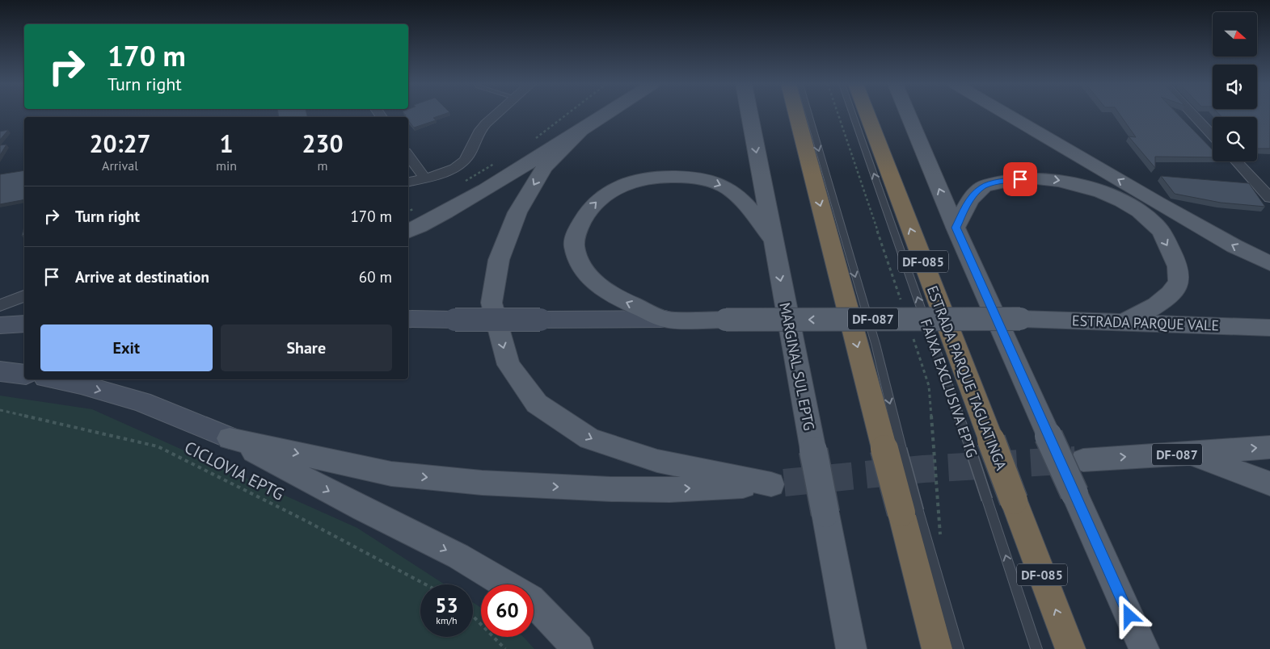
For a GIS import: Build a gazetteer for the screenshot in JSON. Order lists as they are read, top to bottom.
{
  "streets": {
    "highway": ["DF-085", "ESTRADA PARQUE TAGUATINGA"],
    "main road": ["DF-087", "ESTRADA PARQUE VALE", "MARGINAL SUL EPTG"],
    "lane": ["FAIXA EXCLUSIVA EPTG"],
    "path": ["CICLOVIA EPTG"]
  },
  "crossings": [
    ["ESTRADA PARQUE TAGUATINGA", "FAIXA EXCLUSIVA EPTG"]
  ],
  "one_way": ["ESTRADA PARQUE VALE"],
  "north": "right",
  "page": {
    "turn": ["170 m", "Turn right"],
    "eta": [
      "20:27",
      "Arrival",
      "1",
      "min",
      "230",
      "m"
    ],
    "list": [
      {
        "name": "Turn right",
        "value": "170 m"
      },
      {
        "name": "Arrive at destination",
        "value": "60 m"
      }
    ],
    "buttons": ["Exit", "Share"],
    "speed": "53 km/h",
    "limit": "60"
  }
}
